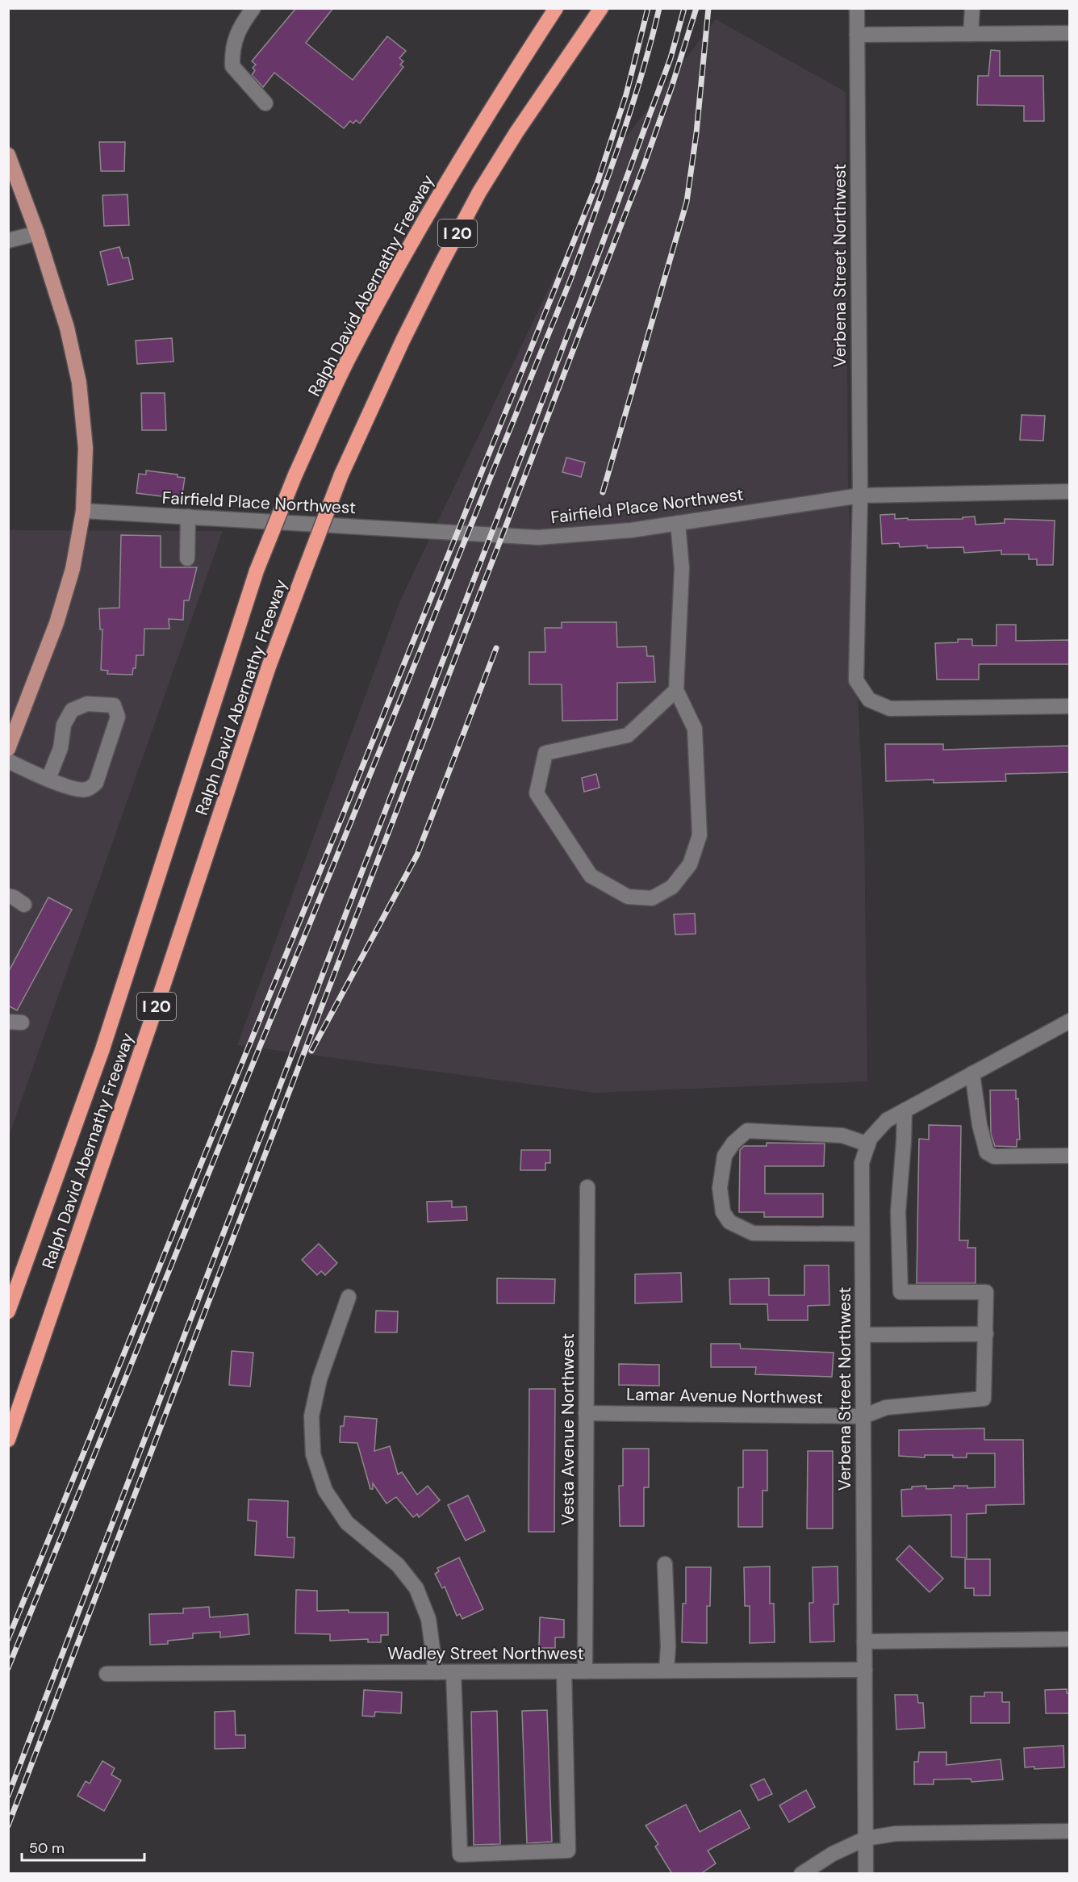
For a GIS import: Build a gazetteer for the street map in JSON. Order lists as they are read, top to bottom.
{
  "streets": {
    "highway": ["I 20", "Ralph David Abernathy Freeway"],
    "street": [
      "Verbena Street Northwest",
      "Fairfield Place Northwest",
      "Lamar Avenue Northwest",
      "Vesta Avenue Northwest",
      "Wadley Street Northwest"
    ]
  },
  "crossings": [
    ["Verbena Street Northwest", "Fairfield Place Northwest"],
    ["Verbena Street Northwest", "Lamar Avenue Northwest"],
    ["Verbena Street Northwest", "Wadley Street Northwest"],
    ["Lamar Avenue Northwest", "Vesta Avenue Northwest"],
    ["Vesta Avenue Northwest", "Wadley Street Northwest"]
  ],
  "scale_bar": "50 m"
}
